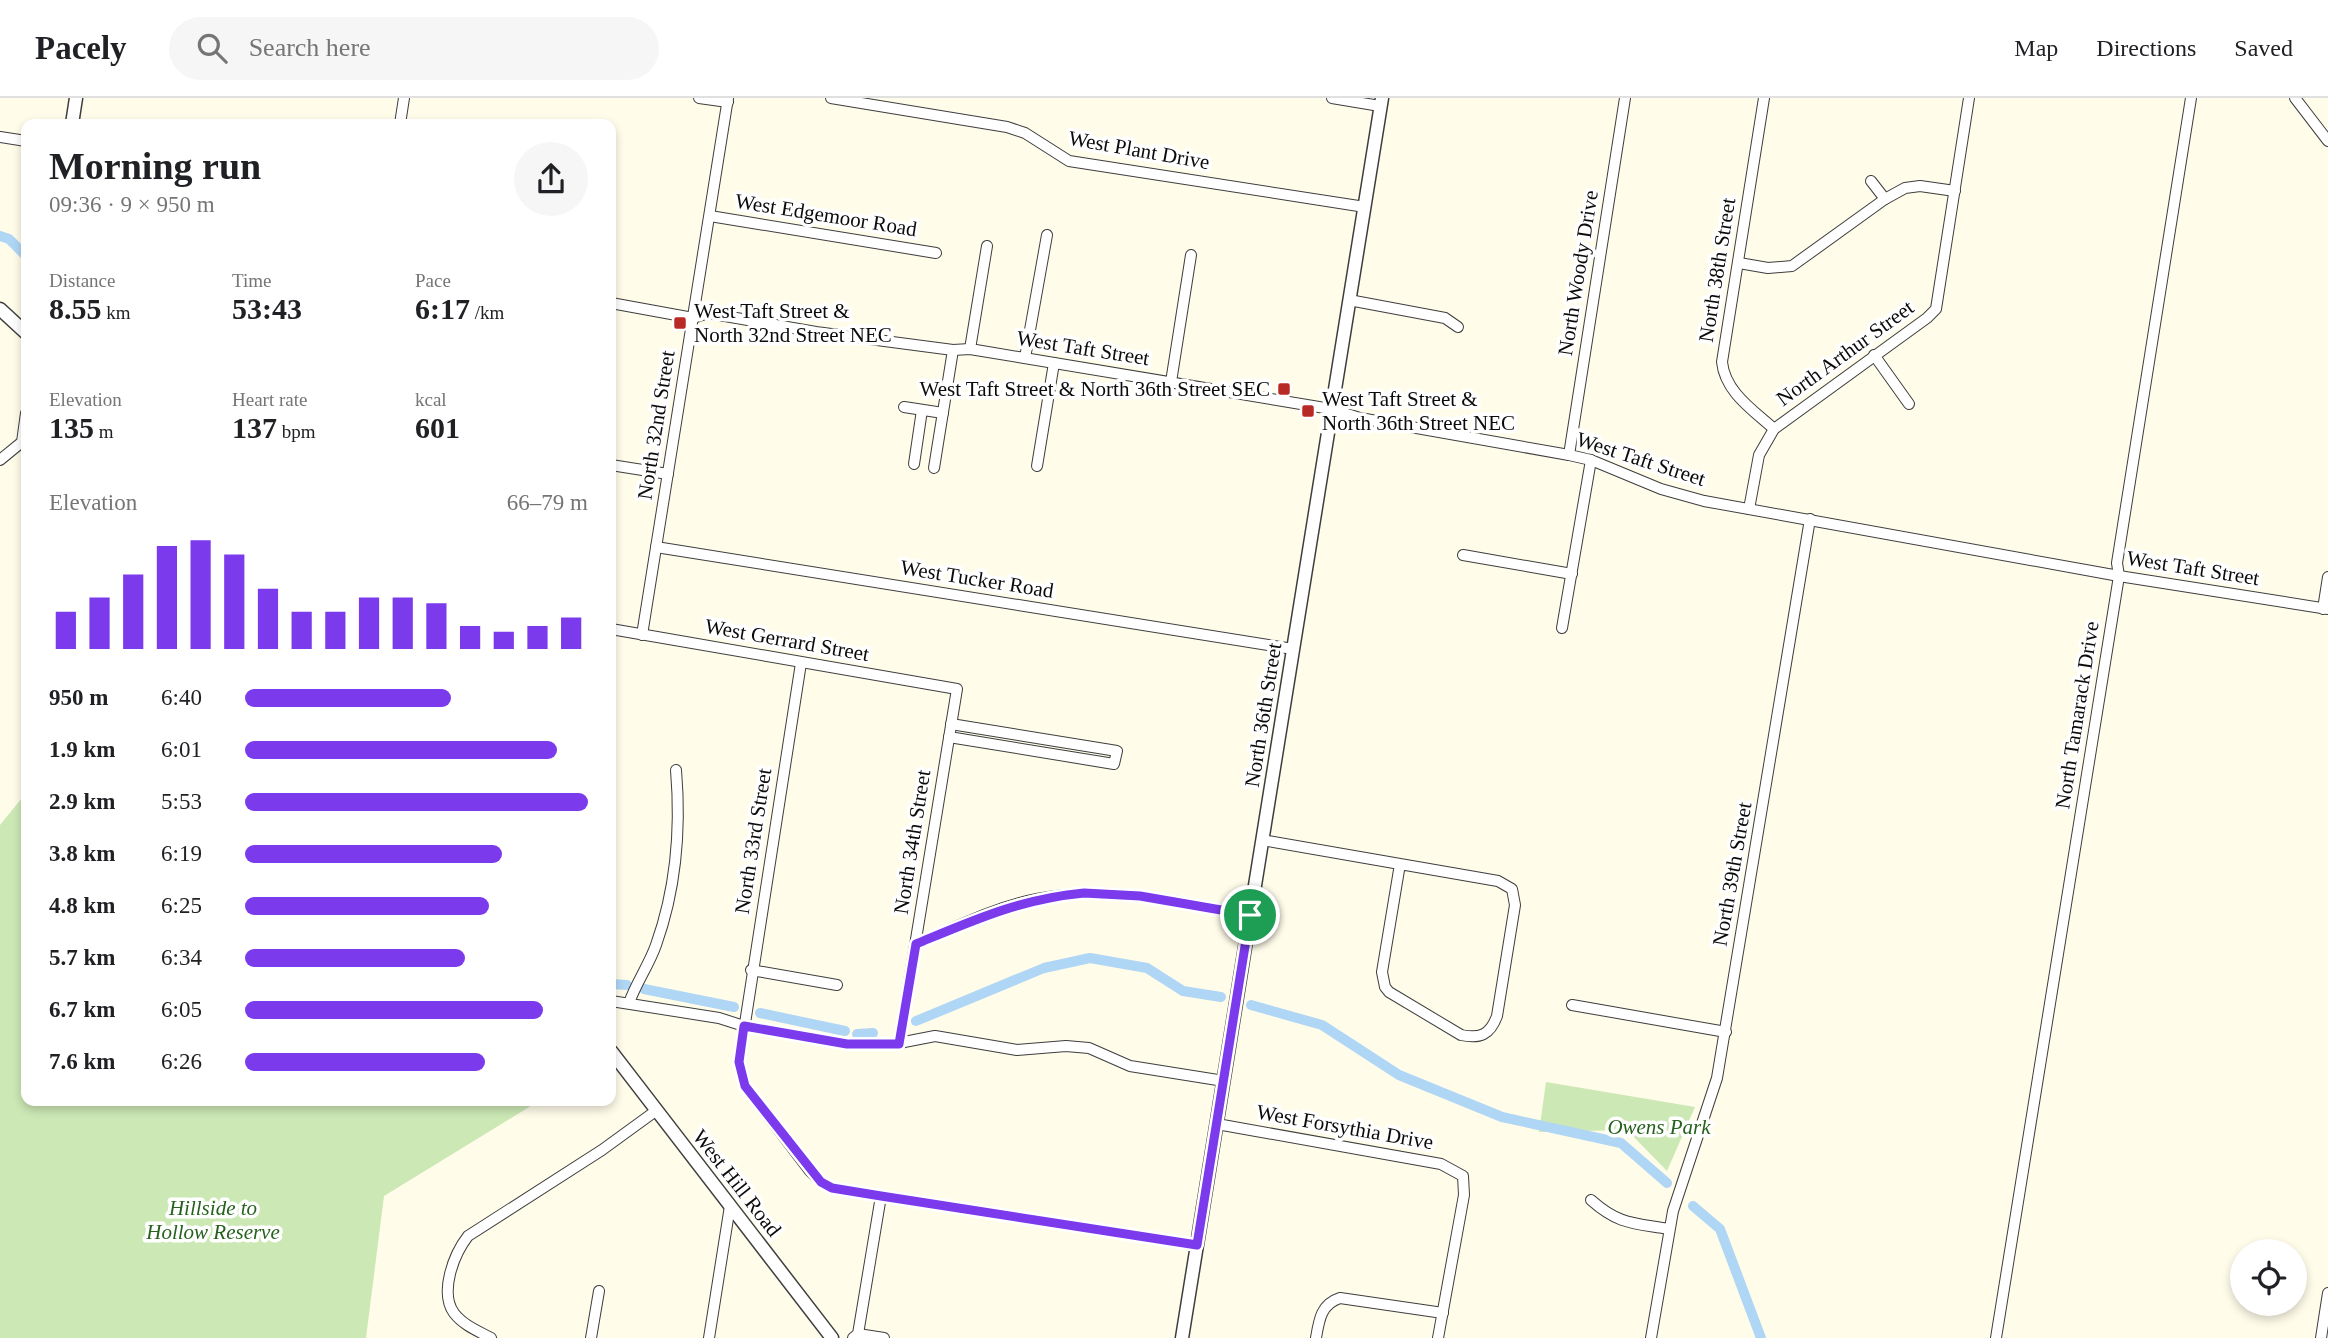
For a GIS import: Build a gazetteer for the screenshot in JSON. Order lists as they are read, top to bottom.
{
  "streets": {
    "street": [
      "West Plant Drive",
      "West Edgemoor Road",
      "North 38th Street",
      "North Woody Drive",
      "West Taft Street",
      "North Arthur Street",
      "North 32nd Street",
      "West Tucker Road",
      "West Gerrard Street",
      "North 36th Street",
      "North Tamarack Drive",
      "North 33rd Street",
      "North 34th Street",
      "North 39th Street",
      "West Forsythia Drive",
      "West Hill Road"
    ]
  },
  "crossings": [
    ["West Plant Drive", "North 36th Street"],
    ["West Edgemoor Road", "North 32nd Street"],
    ["North 38th Street", "North Arthur Street"],
    ["North Woody Drive", "West Taft Street"],
    ["West Taft Street", "North Arthur Street"],
    ["West Taft Street", "North 32nd Street"],
    ["West Taft Street", "North 36th Street"],
    ["West Taft Street", "North Tamarack Drive"],
    ["West Taft Street", "North 39th Street"],
    ["North 32nd Street", "West Tucker Road"],
    ["North 32nd Street", "West Gerrard Street"],
    ["West Tucker Road", "North 36th Street"],
    ["West Gerrard Street", "North 33rd Street"],
    ["West Gerrard Street", "North 34th Street"],
    ["North 36th Street", "North 33rd Street"],
    ["North 36th Street", "West Forsythia Drive"]
  ],
  "parks": ["Owens Park", "Hillside to Hollow Reserve"],
  "places": {
    "transit": ["West Taft Street & North 32nd Street NEC", "West Taft Street & North 36th Street SEC", "West Taft Street & North 36th Street NEC"]
  },
  "page": {
    "header": "Pacely",
    "search": "Search here",
    "nav": ["Map", "Directions", "Saved"],
    "heading": ["Morning run", "09:36 · 9 × 950 m"],
    "stats": [
      ["Distance", "8.55 km"],
      ["Time", "53:43"],
      ["Pace", "6:17 /km"],
      ["Elevation", "135 m"],
      ["Heart rate", "137 bpm"],
      ["kcal", "601"]
    ],
    "chart": ["Elevation", "66–79 m"],
    "list": [
      {
        "name": "950 m",
        "note": "6:40"
      },
      {
        "name": "1.9 km",
        "note": "6:01"
      },
      {
        "name": "2.9 km",
        "note": "5:53"
      },
      {
        "name": "3.8 km",
        "note": "6:19"
      },
      {
        "name": "4.8 km",
        "note": "6:25"
      },
      {
        "name": "5.7 km",
        "note": "6:34"
      },
      {
        "name": "6.7 km",
        "note": "6:05"
      },
      {
        "name": "7.6 km",
        "note": "6:26"
      }
    ]
  }
}
